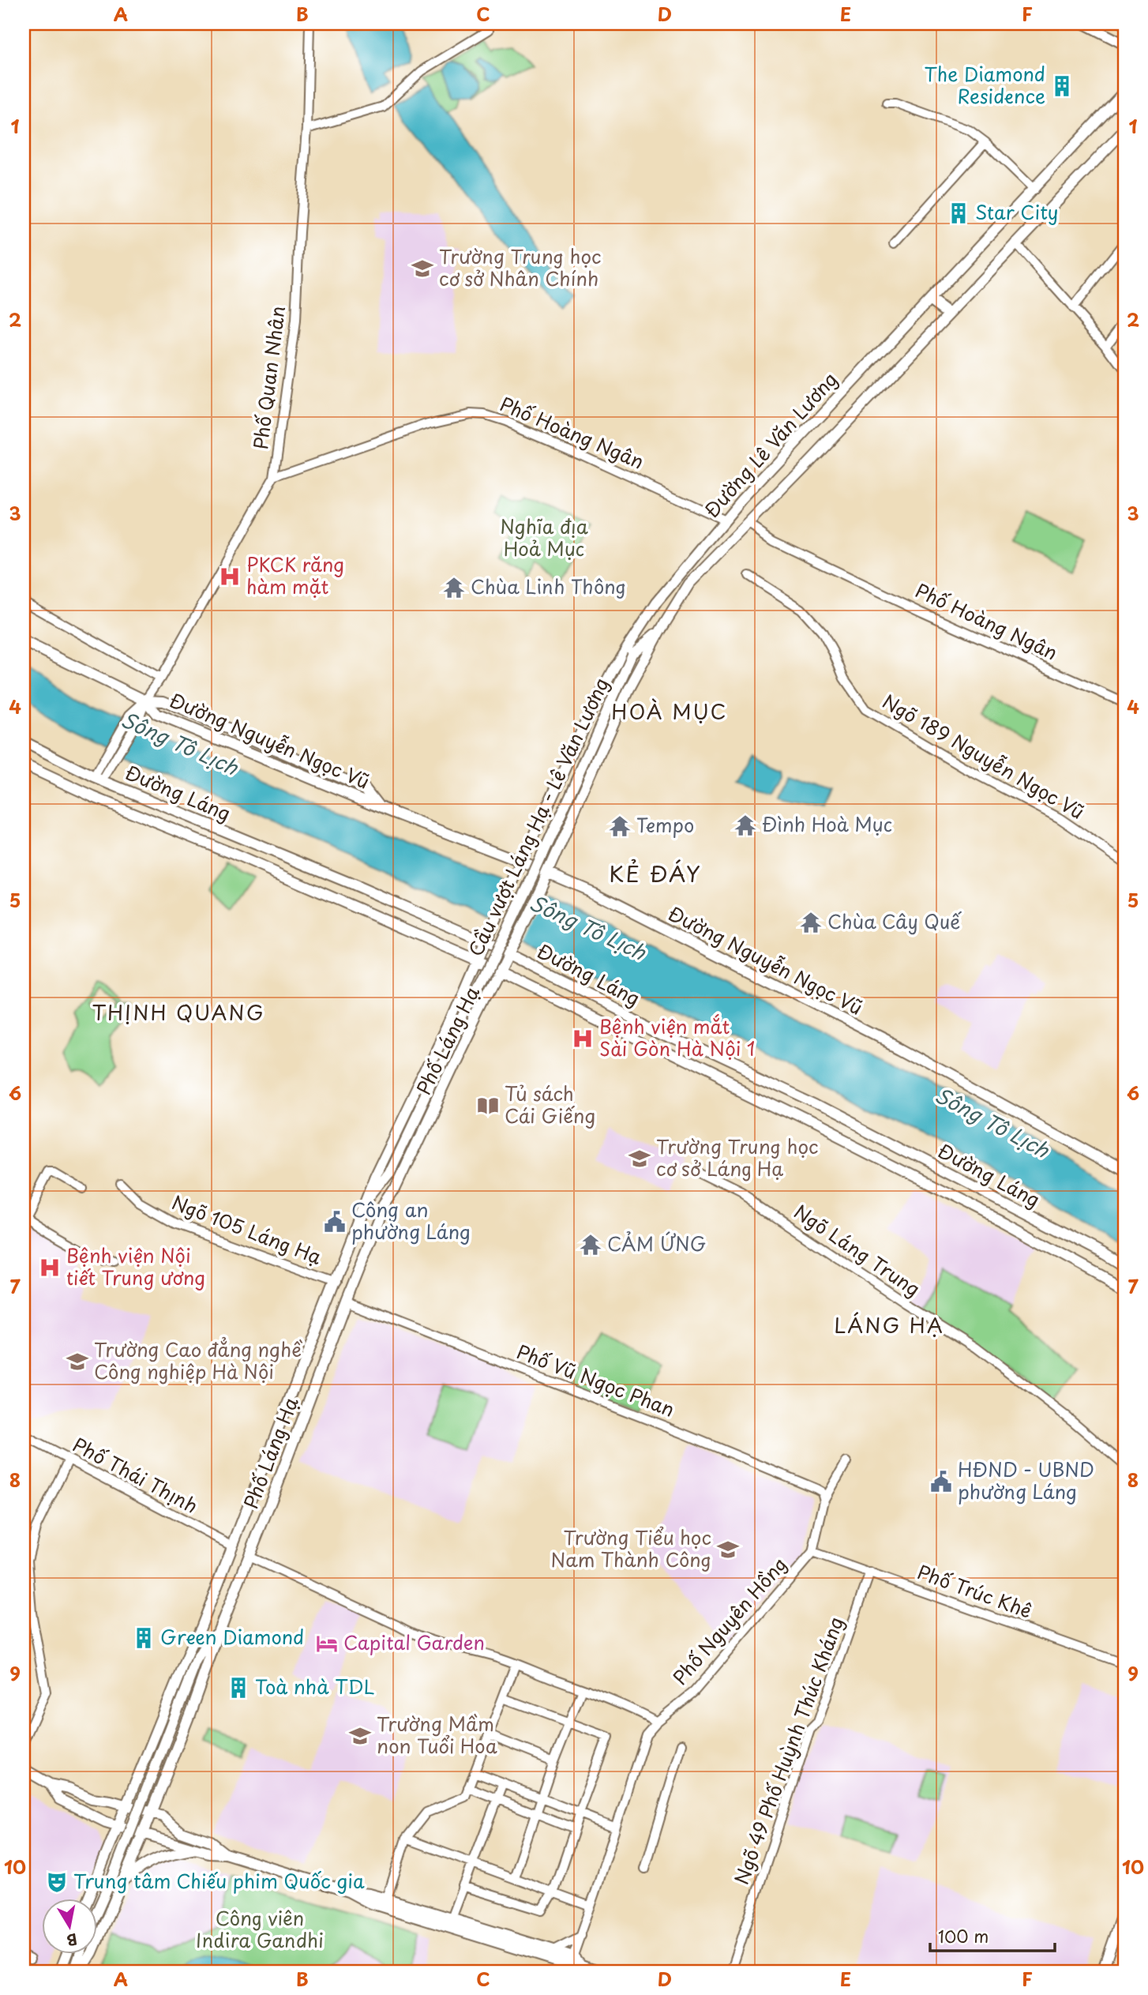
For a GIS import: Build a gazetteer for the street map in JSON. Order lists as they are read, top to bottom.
{
  "streets": {
    "main road": [
      "Đường Lê Văn Lương",
      "Đường Nguyễn Ngọc Vũ",
      "Đường Láng",
      "Cầu vượt Láng Hạ - Lê Văn Lương",
      "Phố Láng Hạ"
    ],
    "street": [
      "Phố Quan Nhân",
      "Phố Hoàng Ngân",
      "Ngõ 189 Nguyễn Ngọc Vũ",
      "Ngõ 105 Láng Hạ",
      "Ngõ Láng Trung",
      "Phố Vũ Ngọc Phan",
      "Phố Thái Thịnh",
      "Phố Trúc Khê",
      "Phố Nguyên Hồng",
      "Ngõ 49 Phố Huỳnh Thúc Kháng"
    ]
  },
  "crossings": [
    ["Phố Quan Nhân", "Phố Hoàng Ngân"],
    ["Phố Quan Nhân", "Đường Nguyễn Ngọc Vũ"],
    ["Phố Quan Nhân", "Đường Láng"],
    ["Phố Hoàng Ngân", "Đường Lê Văn Lương"],
    ["Đường Lê Văn Lương", "Đường Nguyễn Ngọc Vũ"],
    ["Đường Lê Văn Lương", "Đường Láng"],
    ["Đường Lê Văn Lương", "Cầu vượt Láng Hạ - Lê Văn Lương"],
    ["Đường Lê Văn Lương", "Phố Láng Hạ"],
    ["Đường Láng", "Phố Láng Hạ"],
    ["Cầu vượt Láng Hạ - Lê Văn Lương", "Phố Láng Hạ"],
    ["Phố Láng Hạ", "Ngõ 105 Láng Hạ"],
    ["Phố Láng Hạ", "Phố Vũ Ngọc Phan"],
    ["Phố Láng Hạ", "Phố Thái Thịnh"],
    ["Phố Vũ Ngọc Phan", "Phố Nguyên Hồng"],
    ["Phố Trúc Khê", "Phố Nguyên Hồng"],
    ["Phố Trúc Khê", "Ngõ 49 Phố Huỳnh Thúc Kháng"]
  ],
  "districts": [
    "HOÀ MỤC",
    "KẺ ĐÁY",
    "THỊNH QUANG",
    "LÁNG HẠ"
  ],
  "water": ["Sông Tô Lịch"],
  "parks": ["Nghĩa địa Hoả Mục", "Công viên Indira Gandhi"],
  "places": {
    "building": [
      "The Diamond Residence",
      "Star City",
      "Green Diamond",
      "Toà nhà TDL"
    ],
    "school or university": [
      "Trường Trung học cơ sở Nhân Chính",
      "Trường Trung học cơ sở Láng Hạ",
      "Trường Cao đẳng nghề Công nghiệp Hà Nội",
      "Trường Tiểu học Nam Thành Công",
      "Trường Mầm non Tuổi Hoa"
    ],
    "hospital": ["PKCK răng hàm mặt", "Bệnh viện mắt Sài Gòn Hà Nội 1", "Bệnh viện Nội tiết Trung ương"],
    "temple": [
      "Chùa Linh Thông",
      "Đình Hoà Mục",
      "Tempo",
      "Chùa Cây Quế",
      "CẢM ỨNG"
    ],
    "library": ["Tủ sách Cái Giếng"],
    "public building": ["Công an phường Láng", "HĐND - UBND phường Láng"],
    "hotel": ["Capital Garden"],
    "theatre": ["Trung tâm Chiếu phim Quốc gia"]
  },
  "scale_bar": "100 m",
  "north": "bottom",
  "grid": {
    "columns": [
      "A",
      "B",
      "C",
      "D",
      "E",
      "F"
    ],
    "rows": [
      "1",
      "2",
      "3",
      "4",
      "5",
      "6",
      "7",
      "8",
      "9",
      "10"
    ]
  }
}
